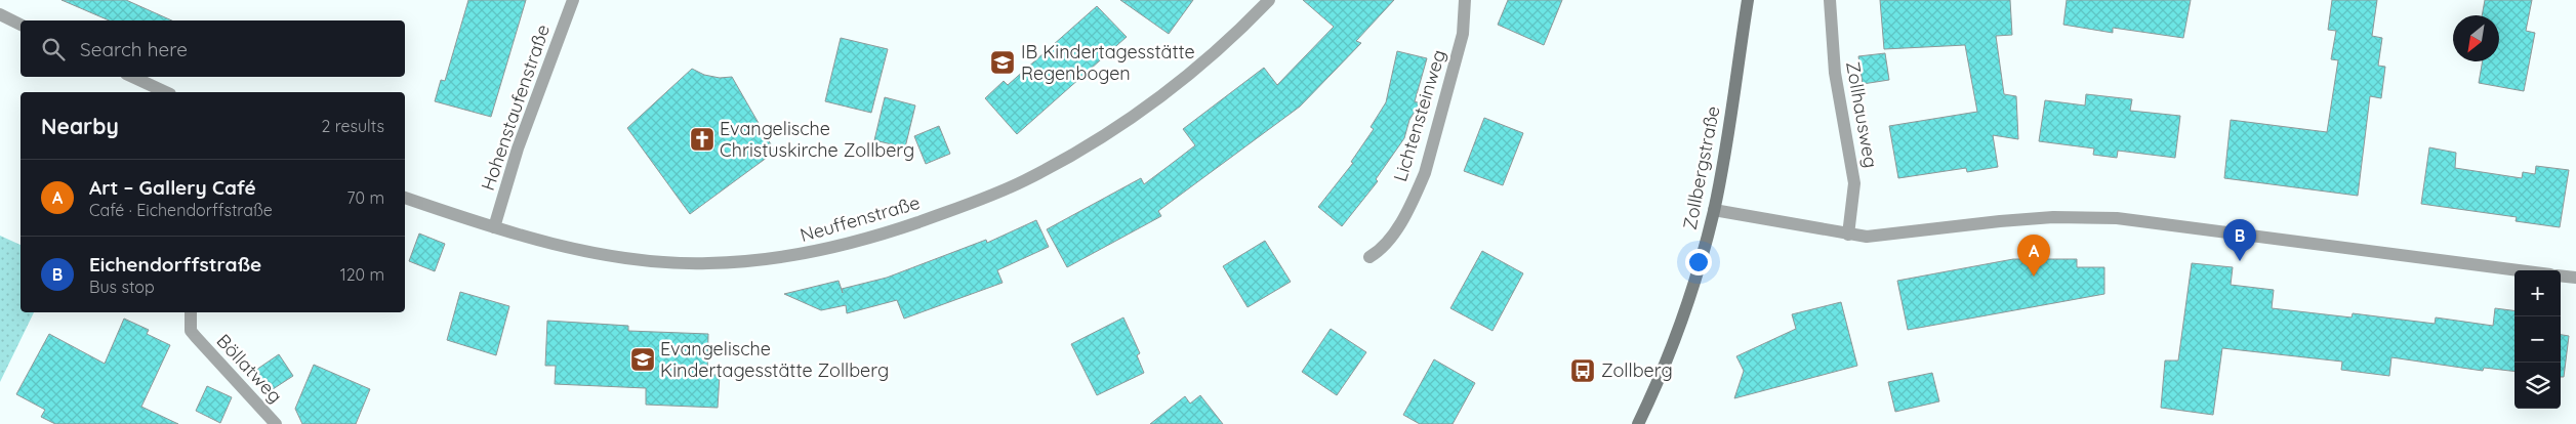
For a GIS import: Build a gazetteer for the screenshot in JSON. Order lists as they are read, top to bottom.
{
  "streets": {
    "main road": ["Zollbergstraße"],
    "street": [
      "Hohenstaufenstraße",
      "Zollhausweg",
      "Lichtensteinweg",
      "Neuffenstraße",
      "Böllatweg"
    ]
  },
  "crossings": [
    ["Hohenstaufenstraße", "Neuffenstraße"]
  ],
  "places": {
    "school or university": ["IB Kindertagesstätte Regenbogen", "Evangelische Kindertagesstätte Zollberg"],
    "church": ["Evangelische Christuskirche Zollberg"],
    "bus stop": ["Zollberg"]
  },
  "north": "bottom left",
  "page": {
    "search": "Search here",
    "heading": ["Nearby", "2 results"],
    "list": [
      {
        "mark": "A",
        "name": "Art – Gallery Café",
        "note": "Café · Eichendorffstraße",
        "value": "70 m"
      },
      {
        "mark": "B",
        "name": "Eichendorffstraße",
        "note": "Bus stop",
        "value": "120 m"
      }
    ],
    "pins": ["B", "A"],
    "map_buttons": ["+", "−"]
  }
}
